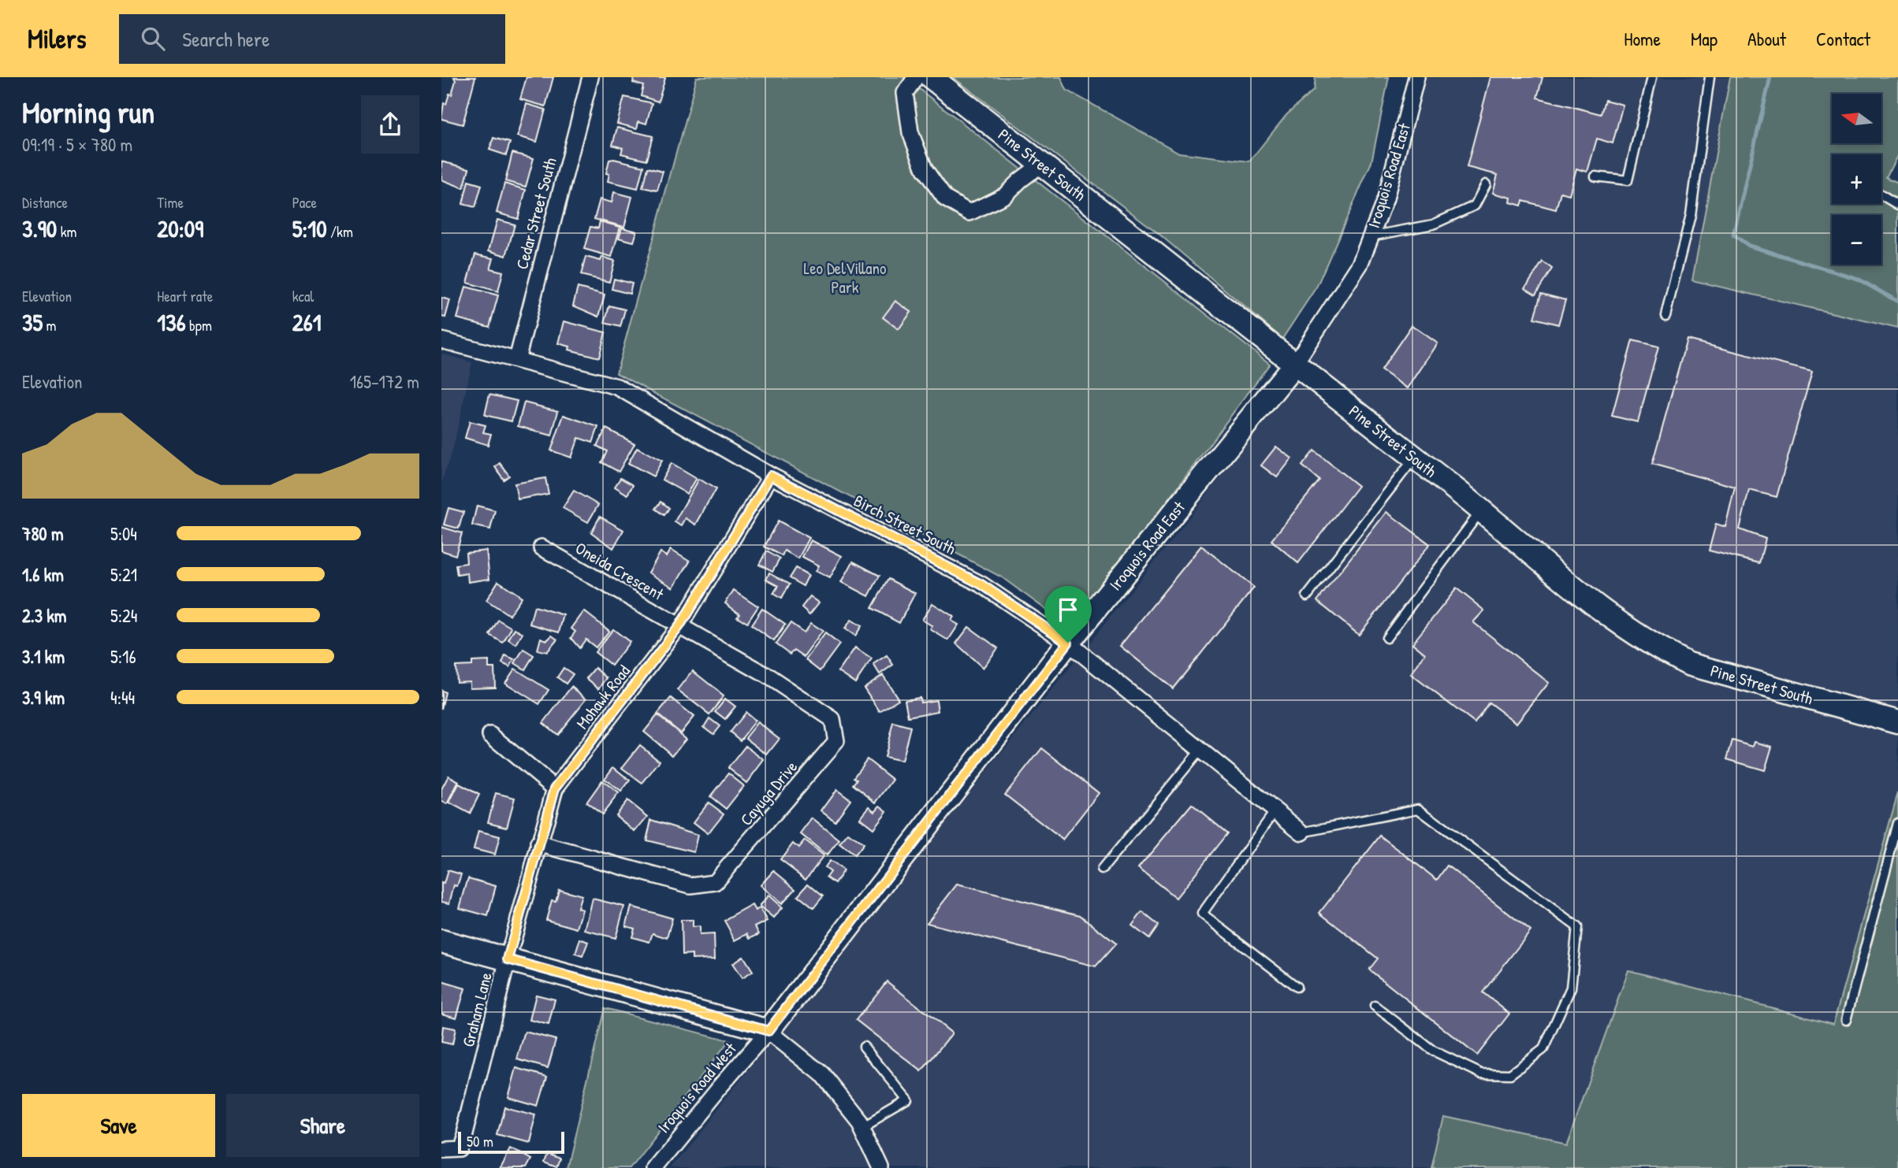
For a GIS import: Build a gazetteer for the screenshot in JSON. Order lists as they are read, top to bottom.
{
  "streets": {
    "street": [
      "Pine Street South",
      "Iroquois Road East",
      "Cedar Street South",
      "Birch Street South",
      "Oneida Crescent",
      "Mohawk Road",
      "Cayuga Drive",
      "Graham Lane",
      "Iroquois Road West"
    ]
  },
  "crossings": [
    ["Pine Street South", "Iroquois Road East"],
    ["Iroquois Road East", "Birch Street South"],
    ["Iroquois Road East", "Iroquois Road West"],
    ["Cedar Street South", "Birch Street South"],
    ["Birch Street South", "Mohawk Road"],
    ["Oneida Crescent", "Mohawk Road"],
    ["Oneida Crescent", "Cayuga Drive"],
    ["Mohawk Road", "Cayuga Drive"],
    ["Mohawk Road", "Graham Lane"]
  ],
  "parks": ["Leo DelVillano Park"],
  "scale_bar": "50 m",
  "north": "left",
  "page": {
    "header": "Milers",
    "search": "Search here",
    "nav": [
      "Home",
      "Map",
      "About",
      "Contact"
    ],
    "heading": ["Morning run", "09:19 · 5 × 780 m"],
    "map_buttons": ["+", "−"],
    "stats": [
      ["Distance", "3.90 km"],
      ["Time", "20:09"],
      ["Pace", "5:10 /km"],
      ["Elevation", "35 m"],
      ["Heart rate", "136 bpm"],
      ["kcal", "261"]
    ],
    "chart": ["Elevation", "165–172 m"],
    "list": [
      {
        "name": "780 m",
        "note": "5:04"
      },
      {
        "name": "1.6 km",
        "note": "5:21"
      },
      {
        "name": "2.3 km",
        "note": "5:24"
      },
      {
        "name": "3.1 km",
        "note": "5:16"
      },
      {
        "name": "3.9 km",
        "note": "4:44"
      }
    ],
    "buttons": ["Save", "Share"],
    "scale": "50 m"
  }
}
